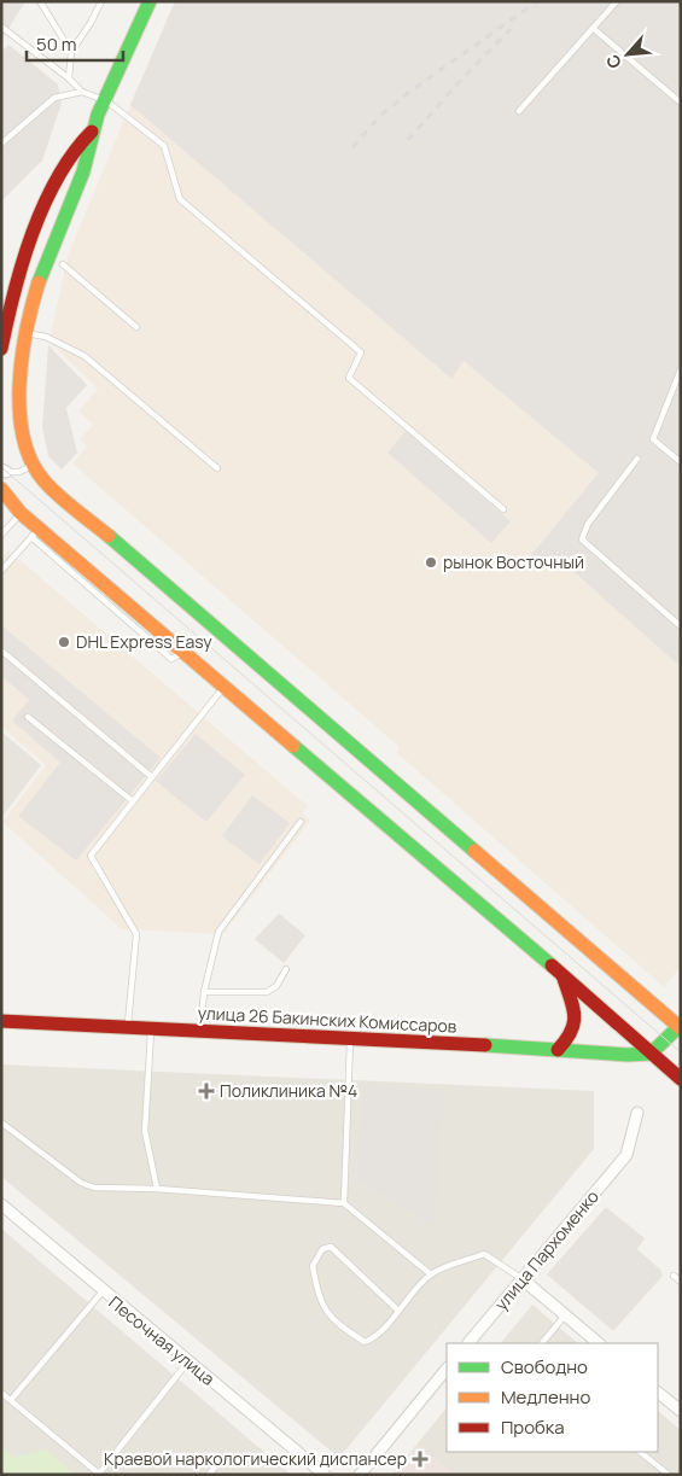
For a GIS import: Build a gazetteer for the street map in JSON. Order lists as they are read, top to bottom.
{
  "streets": {
    "main road": ["улица 26 Бакинских Комиссаров"],
    "street": ["улица Пархоменко", "Песочная улица"]
  },
  "places": {
    "other": ["рынок Восточный", "DHL Express Easy"],
    "health": ["Поликлиника №4", "Краевой наркологический диспансер"]
  },
  "legend": ["Свободно", "Медленно", "Пробка"],
  "scale_bar": "50 m",
  "north": "bottom left"
}
